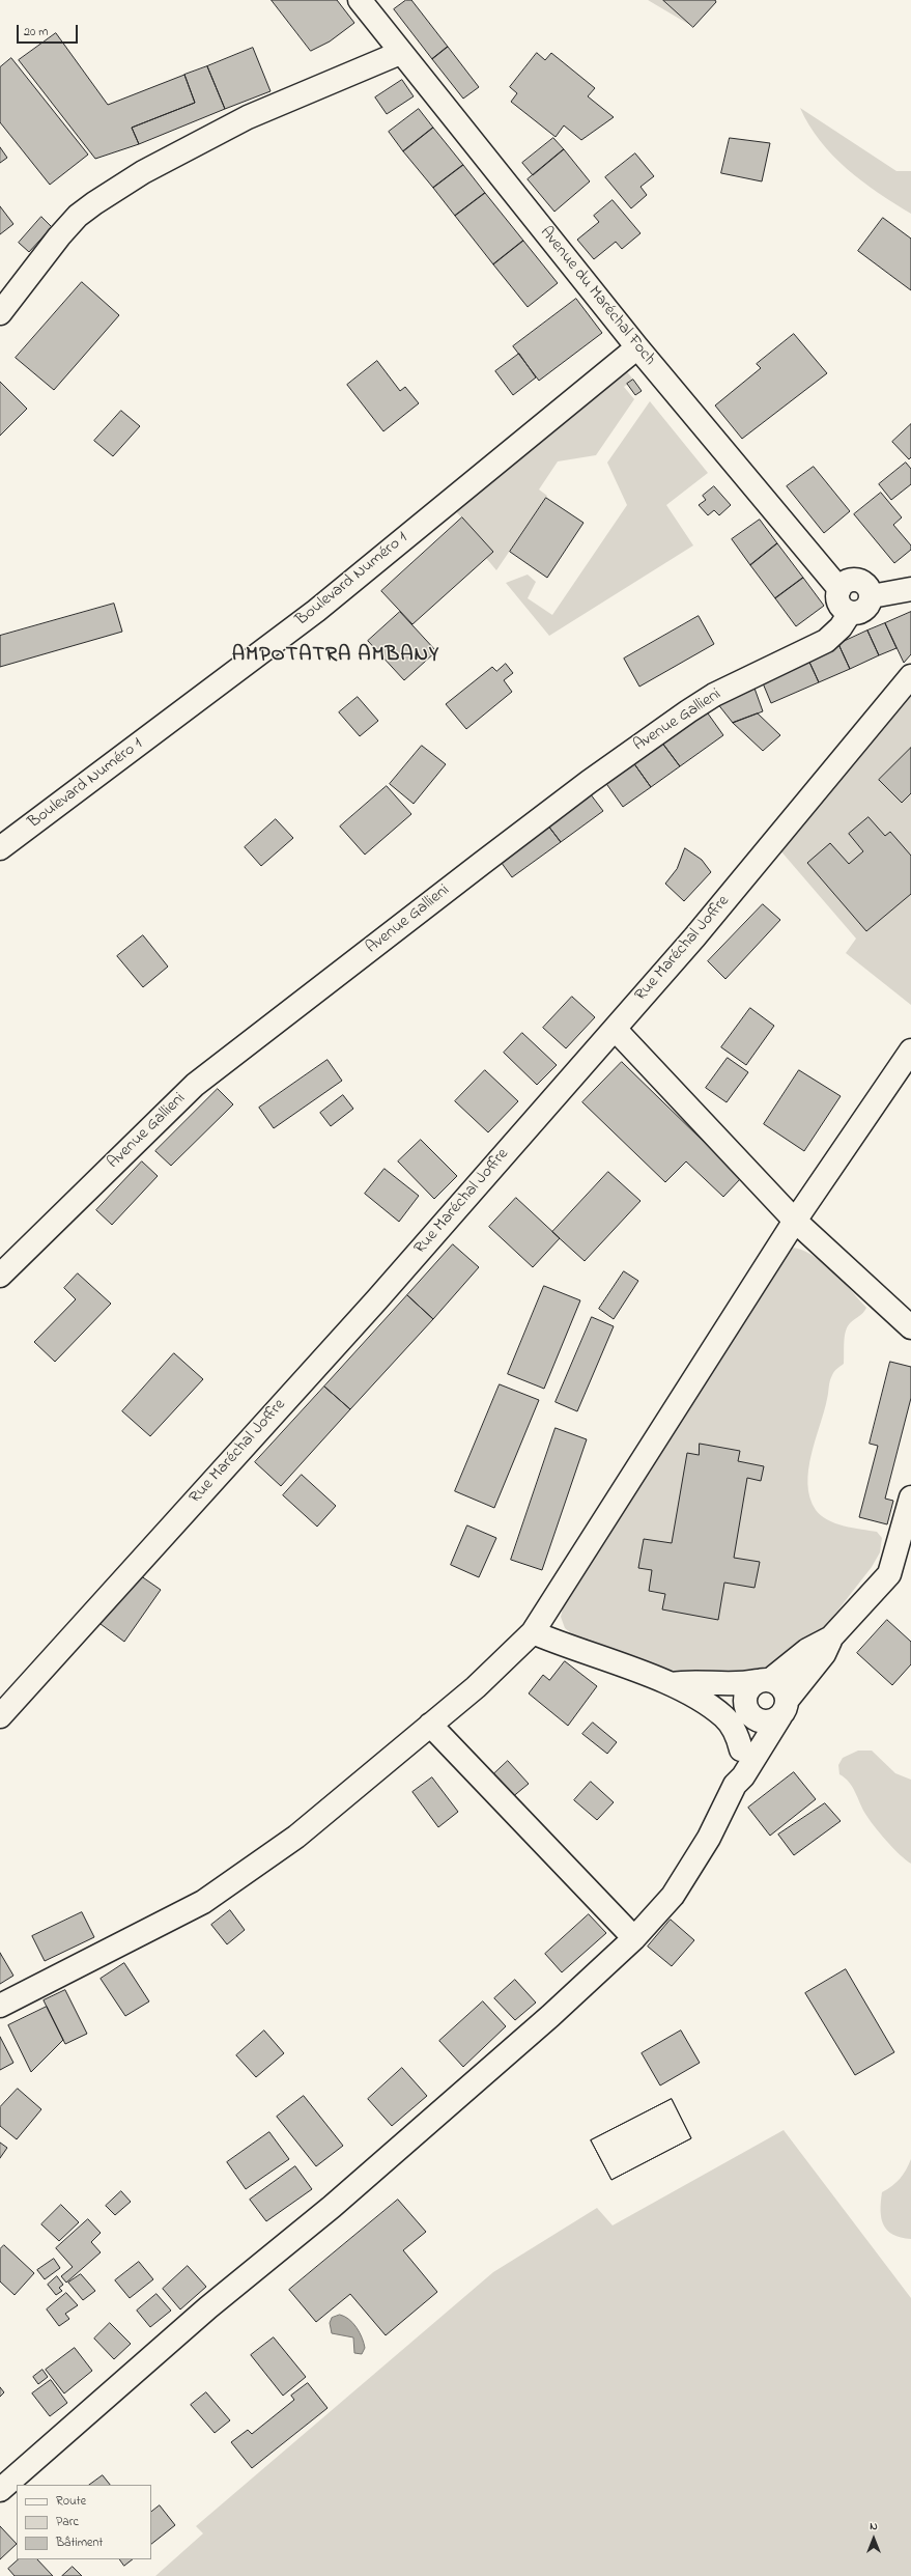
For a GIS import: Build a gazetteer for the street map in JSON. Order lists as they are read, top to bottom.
{
  "streets": {
    "street": [
      "Avenue du Maréchal Foch",
      "Boulevard Numéro 1",
      "Avenue Gallieni",
      "Rue Maréchal Joffre"
    ]
  },
  "crossings": [
    ["Avenue du Maréchal Foch", "Boulevard Numéro 1"],
    ["Avenue du Maréchal Foch", "Avenue Gallieni"]
  ],
  "districts": ["AMPOTATRA AMBANY"],
  "legend": ["Route", "Parc", "Bâtiment"],
  "scale_bar": "20 m",
  "north": "top"
}
